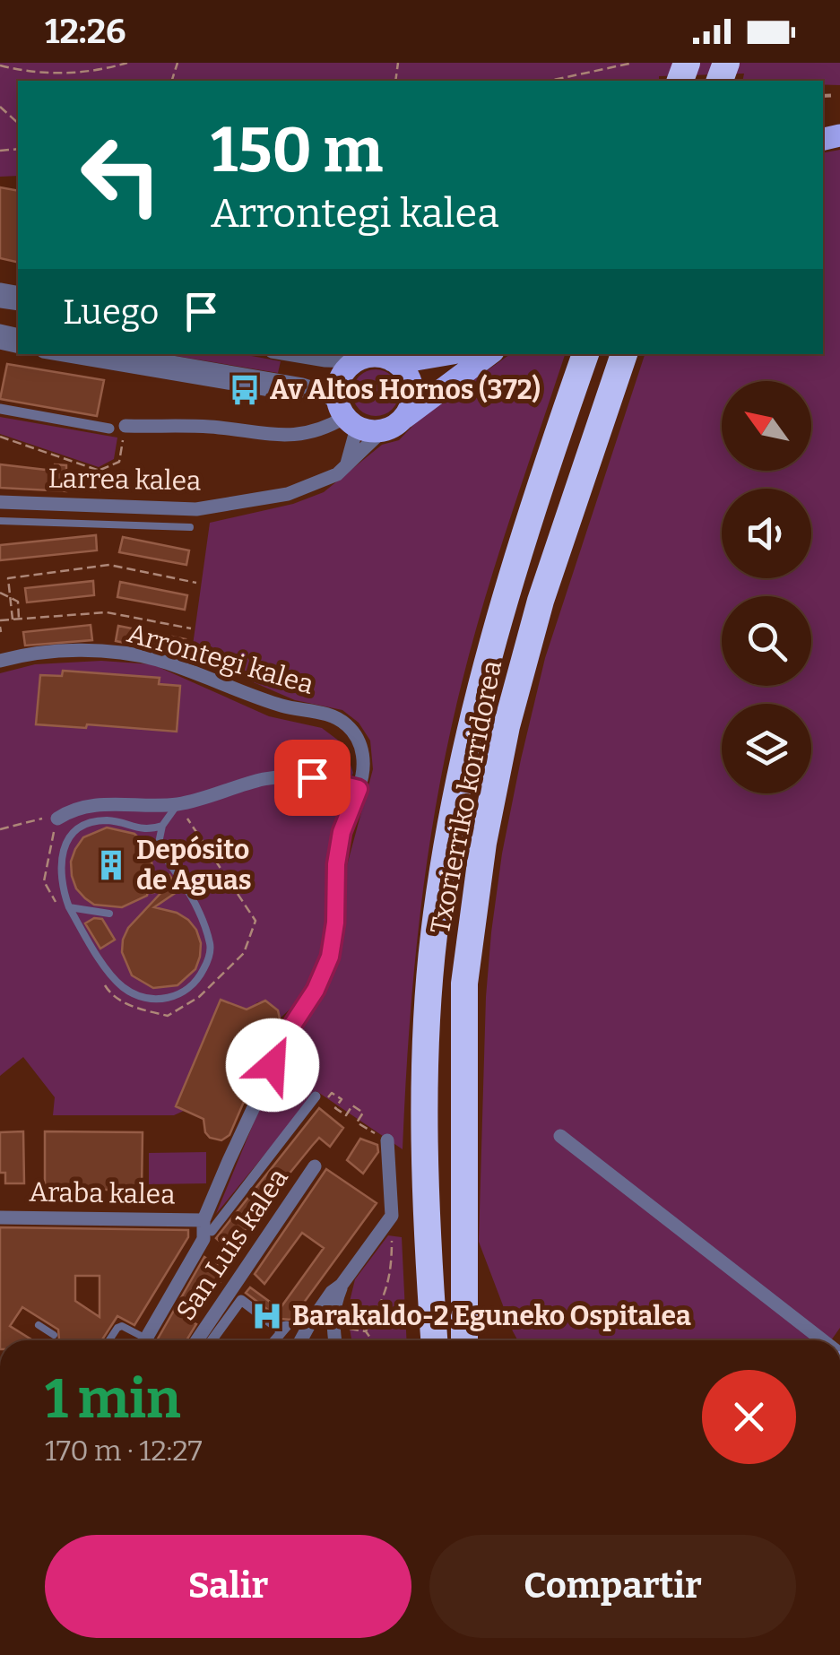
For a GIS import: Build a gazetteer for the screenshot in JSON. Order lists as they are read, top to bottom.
{
  "streets": {
    "highway": ["Txorierriko korridorea"],
    "street": [
      "Larrea kalea",
      "Arrontegi kalea",
      "Araba kalea",
      "San Luis kalea"
    ]
  },
  "crossings": [
    ["Arrontegi kalea", "Araba kalea"]
  ],
  "places": {
    "bus stop": ["Av Altos Hornos (372)"],
    "building": ["Depósito de Aguas"],
    "hospital": ["Barakaldo-2 Eguneko Ospitalea"]
  },
  "north": "top left",
  "page": {
    "status": "12:26",
    "turn": ["150 m", "Arrontegi kalea"],
    "then": "Luego",
    "heading": ["1 min", "170 m · 12:27"],
    "buttons": ["Salir", "Compartir"]
  }
}
